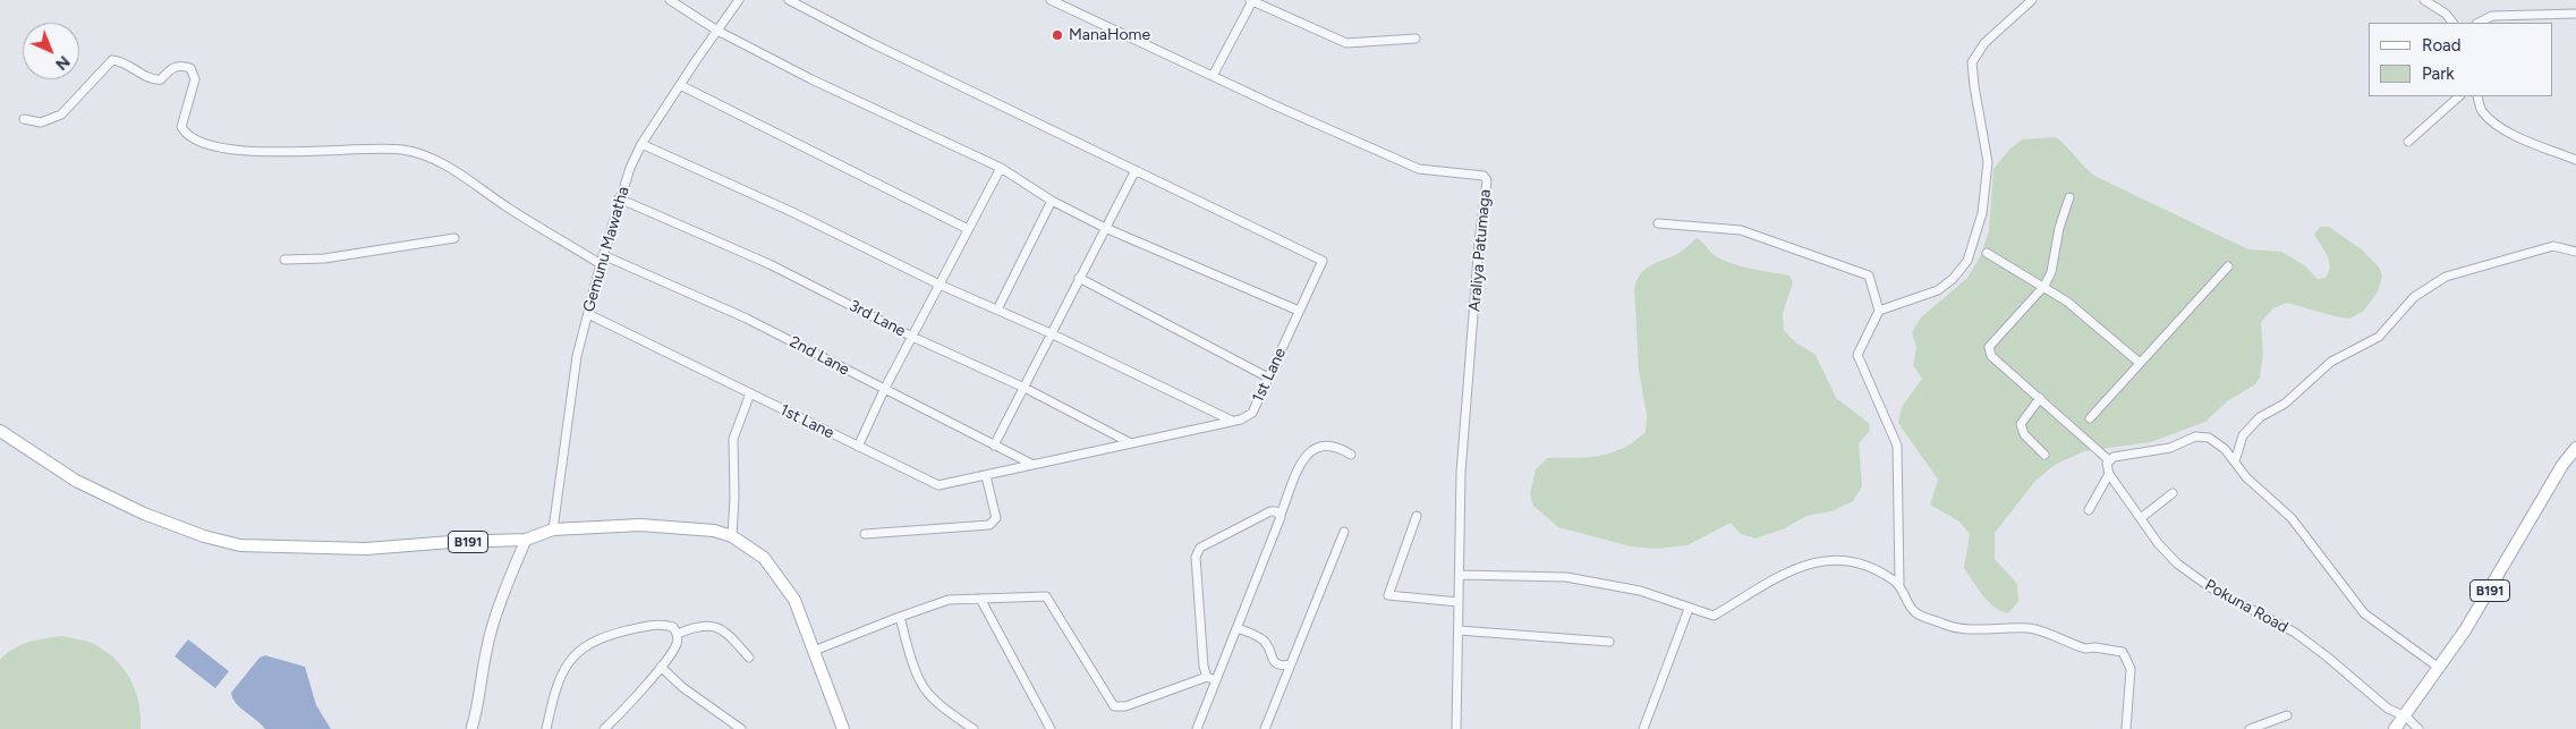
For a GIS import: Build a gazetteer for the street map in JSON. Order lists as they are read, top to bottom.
{
  "streets": {
    "main road": ["B191"],
    "street": [
      "Gemunu Mawatha",
      "Araliya Patumaga",
      "3rd Lane",
      "2nd Lane",
      "1st Lane",
      "Pokuna Road"
    ]
  },
  "crossings": [
    ["Gemunu Mawatha", "3rd Lane"],
    ["Gemunu Mawatha", "2nd Lane"],
    ["Gemunu Mawatha", "1st Lane"],
    ["Gemunu Mawatha", "B191"],
    ["3rd Lane", "1st Lane"],
    ["2nd Lane", "1st Lane"],
    ["B191", "Pokuna Road"]
  ],
  "places": ["ManaHome"],
  "legend": ["Road", "Park"],
  "north": "bottom right"
}
